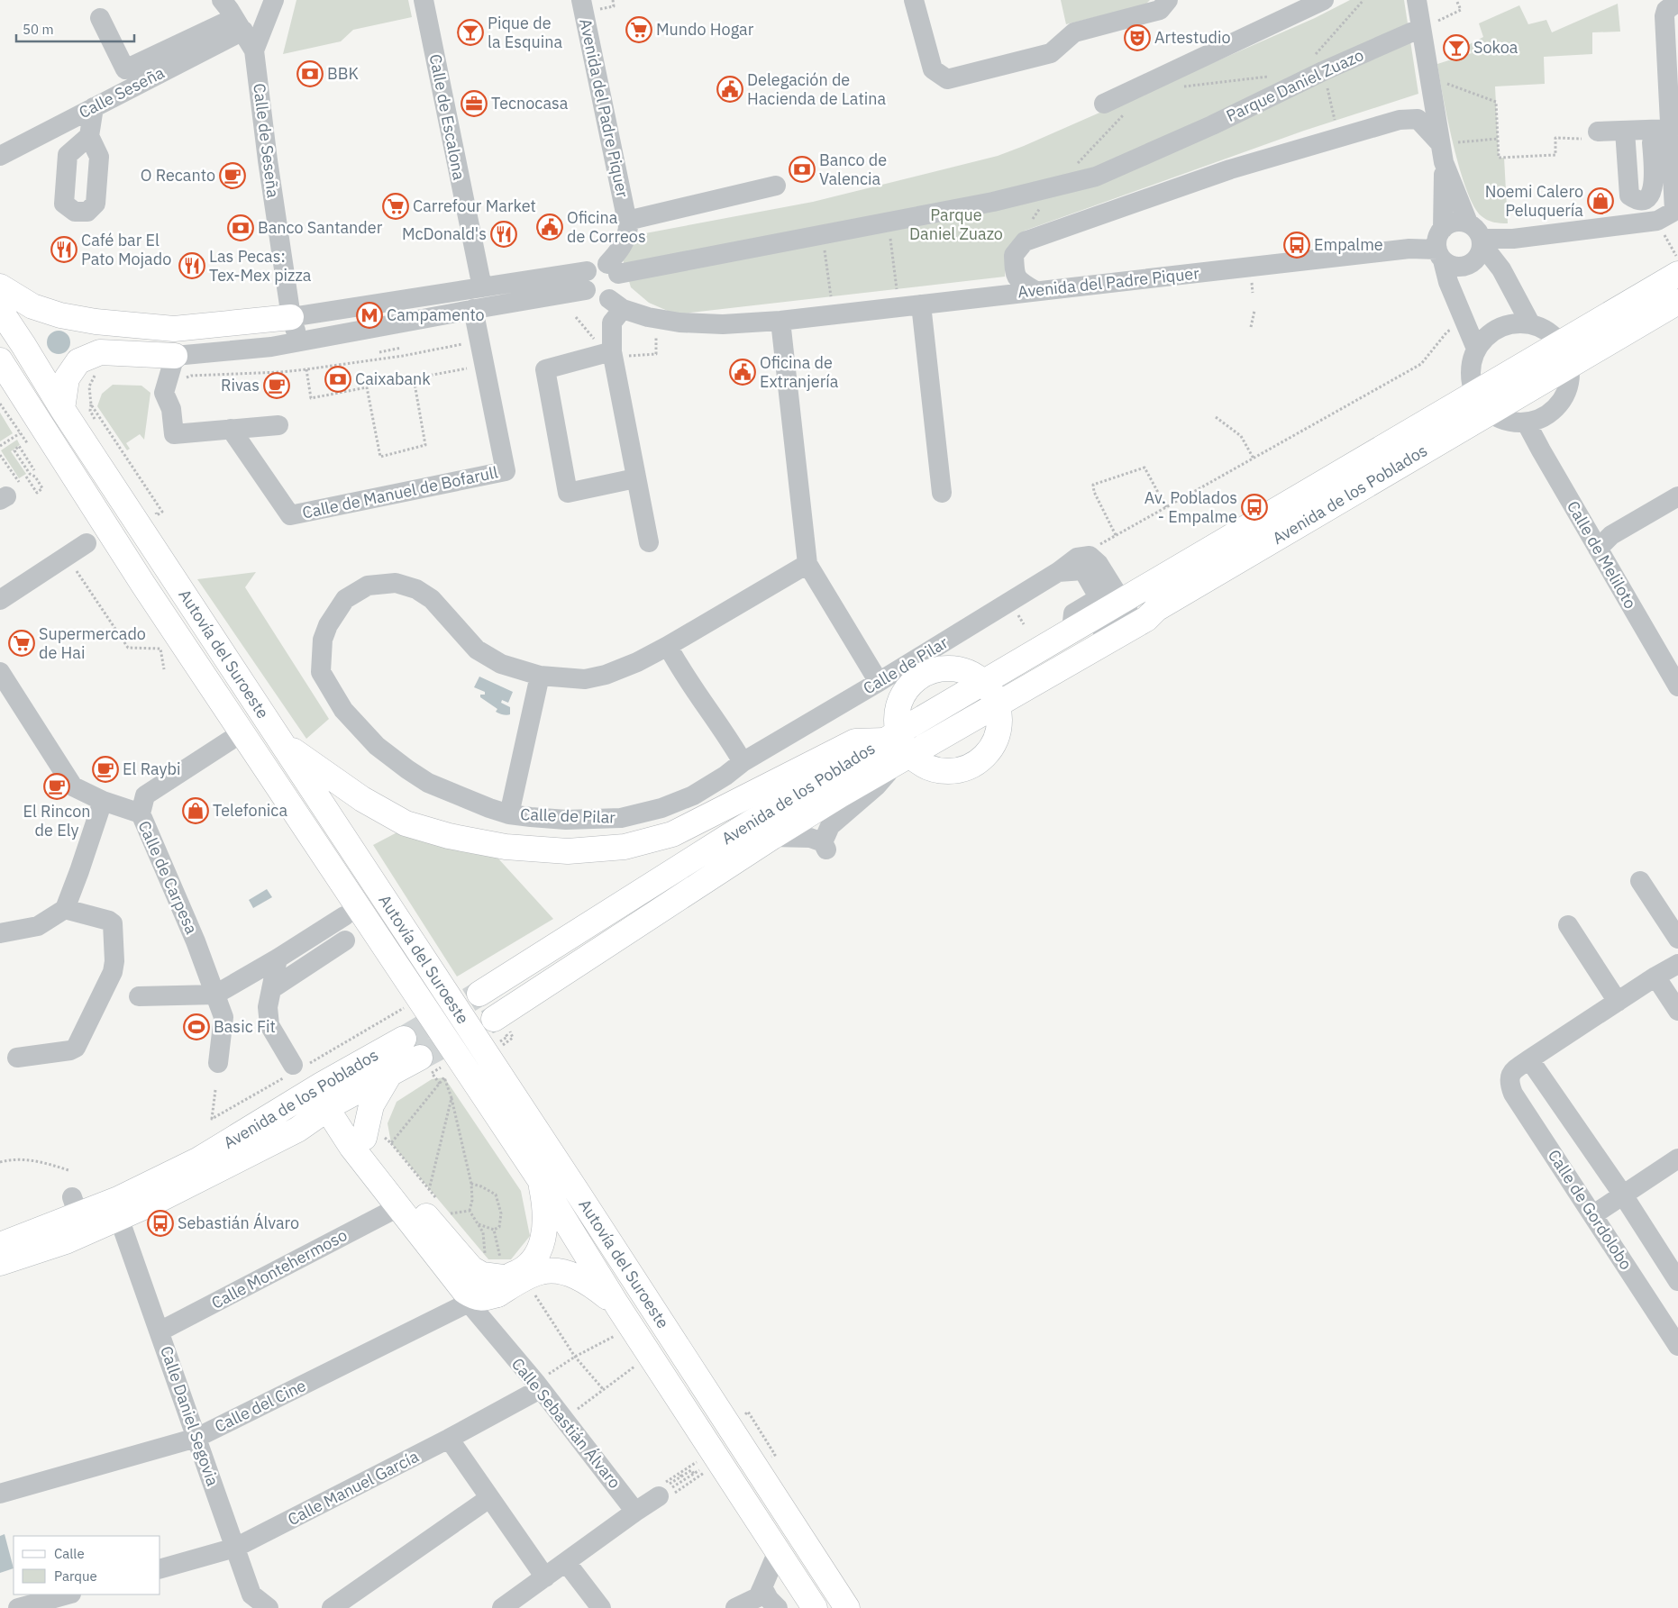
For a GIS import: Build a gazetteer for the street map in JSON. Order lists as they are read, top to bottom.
{
  "streets": {
    "main road": ["Avenida de los Poblados", "Autovía del Suroeste"],
    "street": [
      "Parque Daniel Zuazo",
      "Calle Seseña",
      "Avenida del Padre Piquer",
      "Calle de Escalona",
      "Calle de Seseña",
      "Calle de Manuel de Bofarull",
      "Calle de Meliloto",
      "Calle de Pilar",
      "Calle de Carpesa",
      "Calle de Gordolobo",
      "Calle Montehermoso",
      "Calle del Cine",
      "Calle Daniel Segovia",
      "Calle Sebastián Álvaro",
      "Calle Manuel García"
    ]
  },
  "crossings": [
    ["Parque Daniel Zuazo", "Avenida del Padre Piquer"],
    ["Calle Seseña", "Calle de Seseña"],
    ["Avenida de los Poblados", "Calle de Pilar"],
    ["Calle Montehermoso", "Calle Daniel Segovia"],
    ["Calle del Cine", "Calle Daniel Segovia"],
    ["Calle del Cine", "Calle Sebastián Álvaro"],
    ["Calle Daniel Segovia", "Calle Manuel García"],
    ["Calle Sebastián Álvaro", "Calle Manuel García"]
  ],
  "parks": ["Parque Daniel Zuazo"],
  "places": {
    "supermarket": ["Mundo Hogar", "Carrefour Market", "Supermercado de Hai"],
    "bar": ["Pique de la Esquina", "Sokoa"],
    "theatre": ["Artestudio"],
    "bank": [
      "BBK",
      "Banco de Valencia",
      "Banco Santander",
      "Caixabank"
    ],
    "public building": ["Delegación de Hacienda de Latina", "Oficina de Correos", "Oficina de Extranjería"],
    "office": ["Tecnocasa"],
    "cafe": [
      "O Recanto",
      "Rivas",
      "El Raybi",
      "El Rincon de Ely"
    ],
    "shop": ["Noemi Calero Peluquería", "Telefonica"],
    "restaurant": ["McDonald's", "Café bar El Pato Mojado", "Las Pecas: Tex-Mex pizza"],
    "bus stop": ["Empalme", "Av. Poblados - Empalme", "Sebastián Álvaro"],
    "metro station": ["Campamento"],
    "sports": ["Basic Fit"]
  },
  "legend": ["Calle", "Parque"],
  "scale_bar": "50 m"
}
